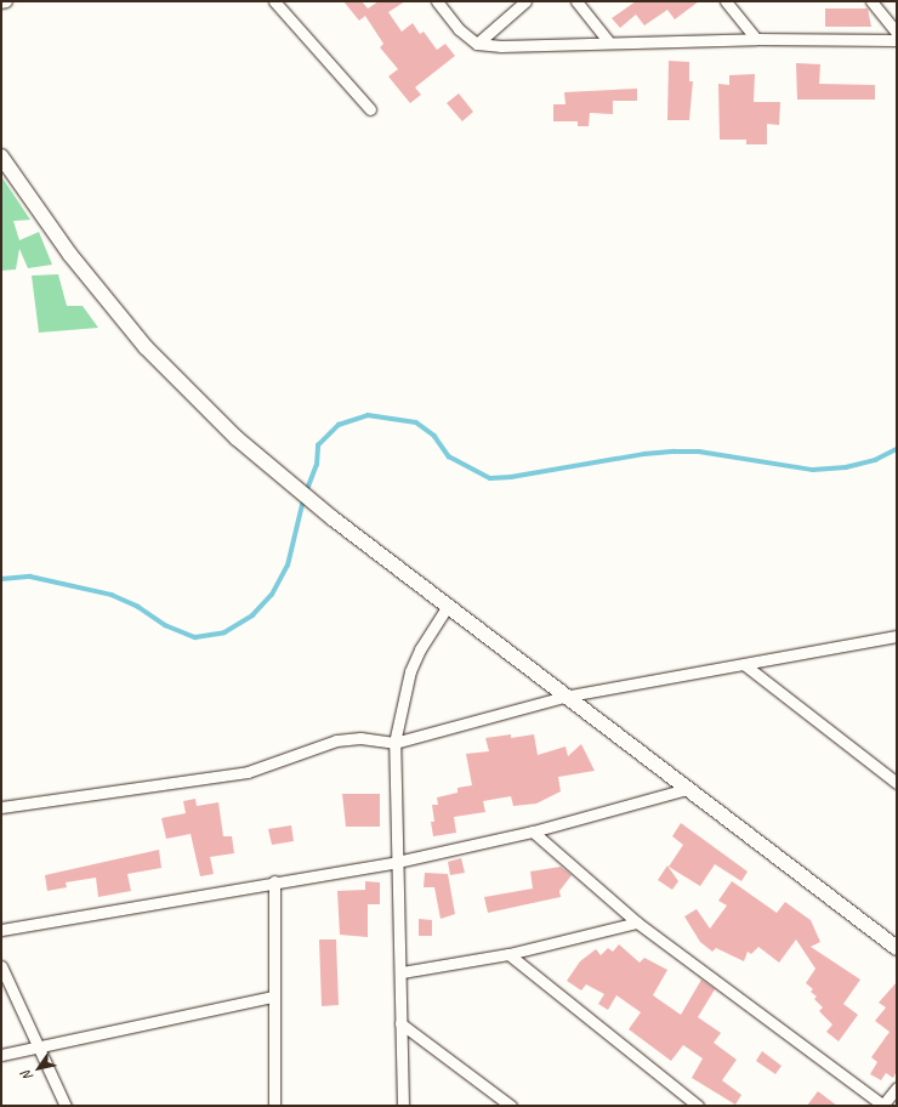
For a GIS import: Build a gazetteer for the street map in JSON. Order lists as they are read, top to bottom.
{
  "north": "bottom left"
}
